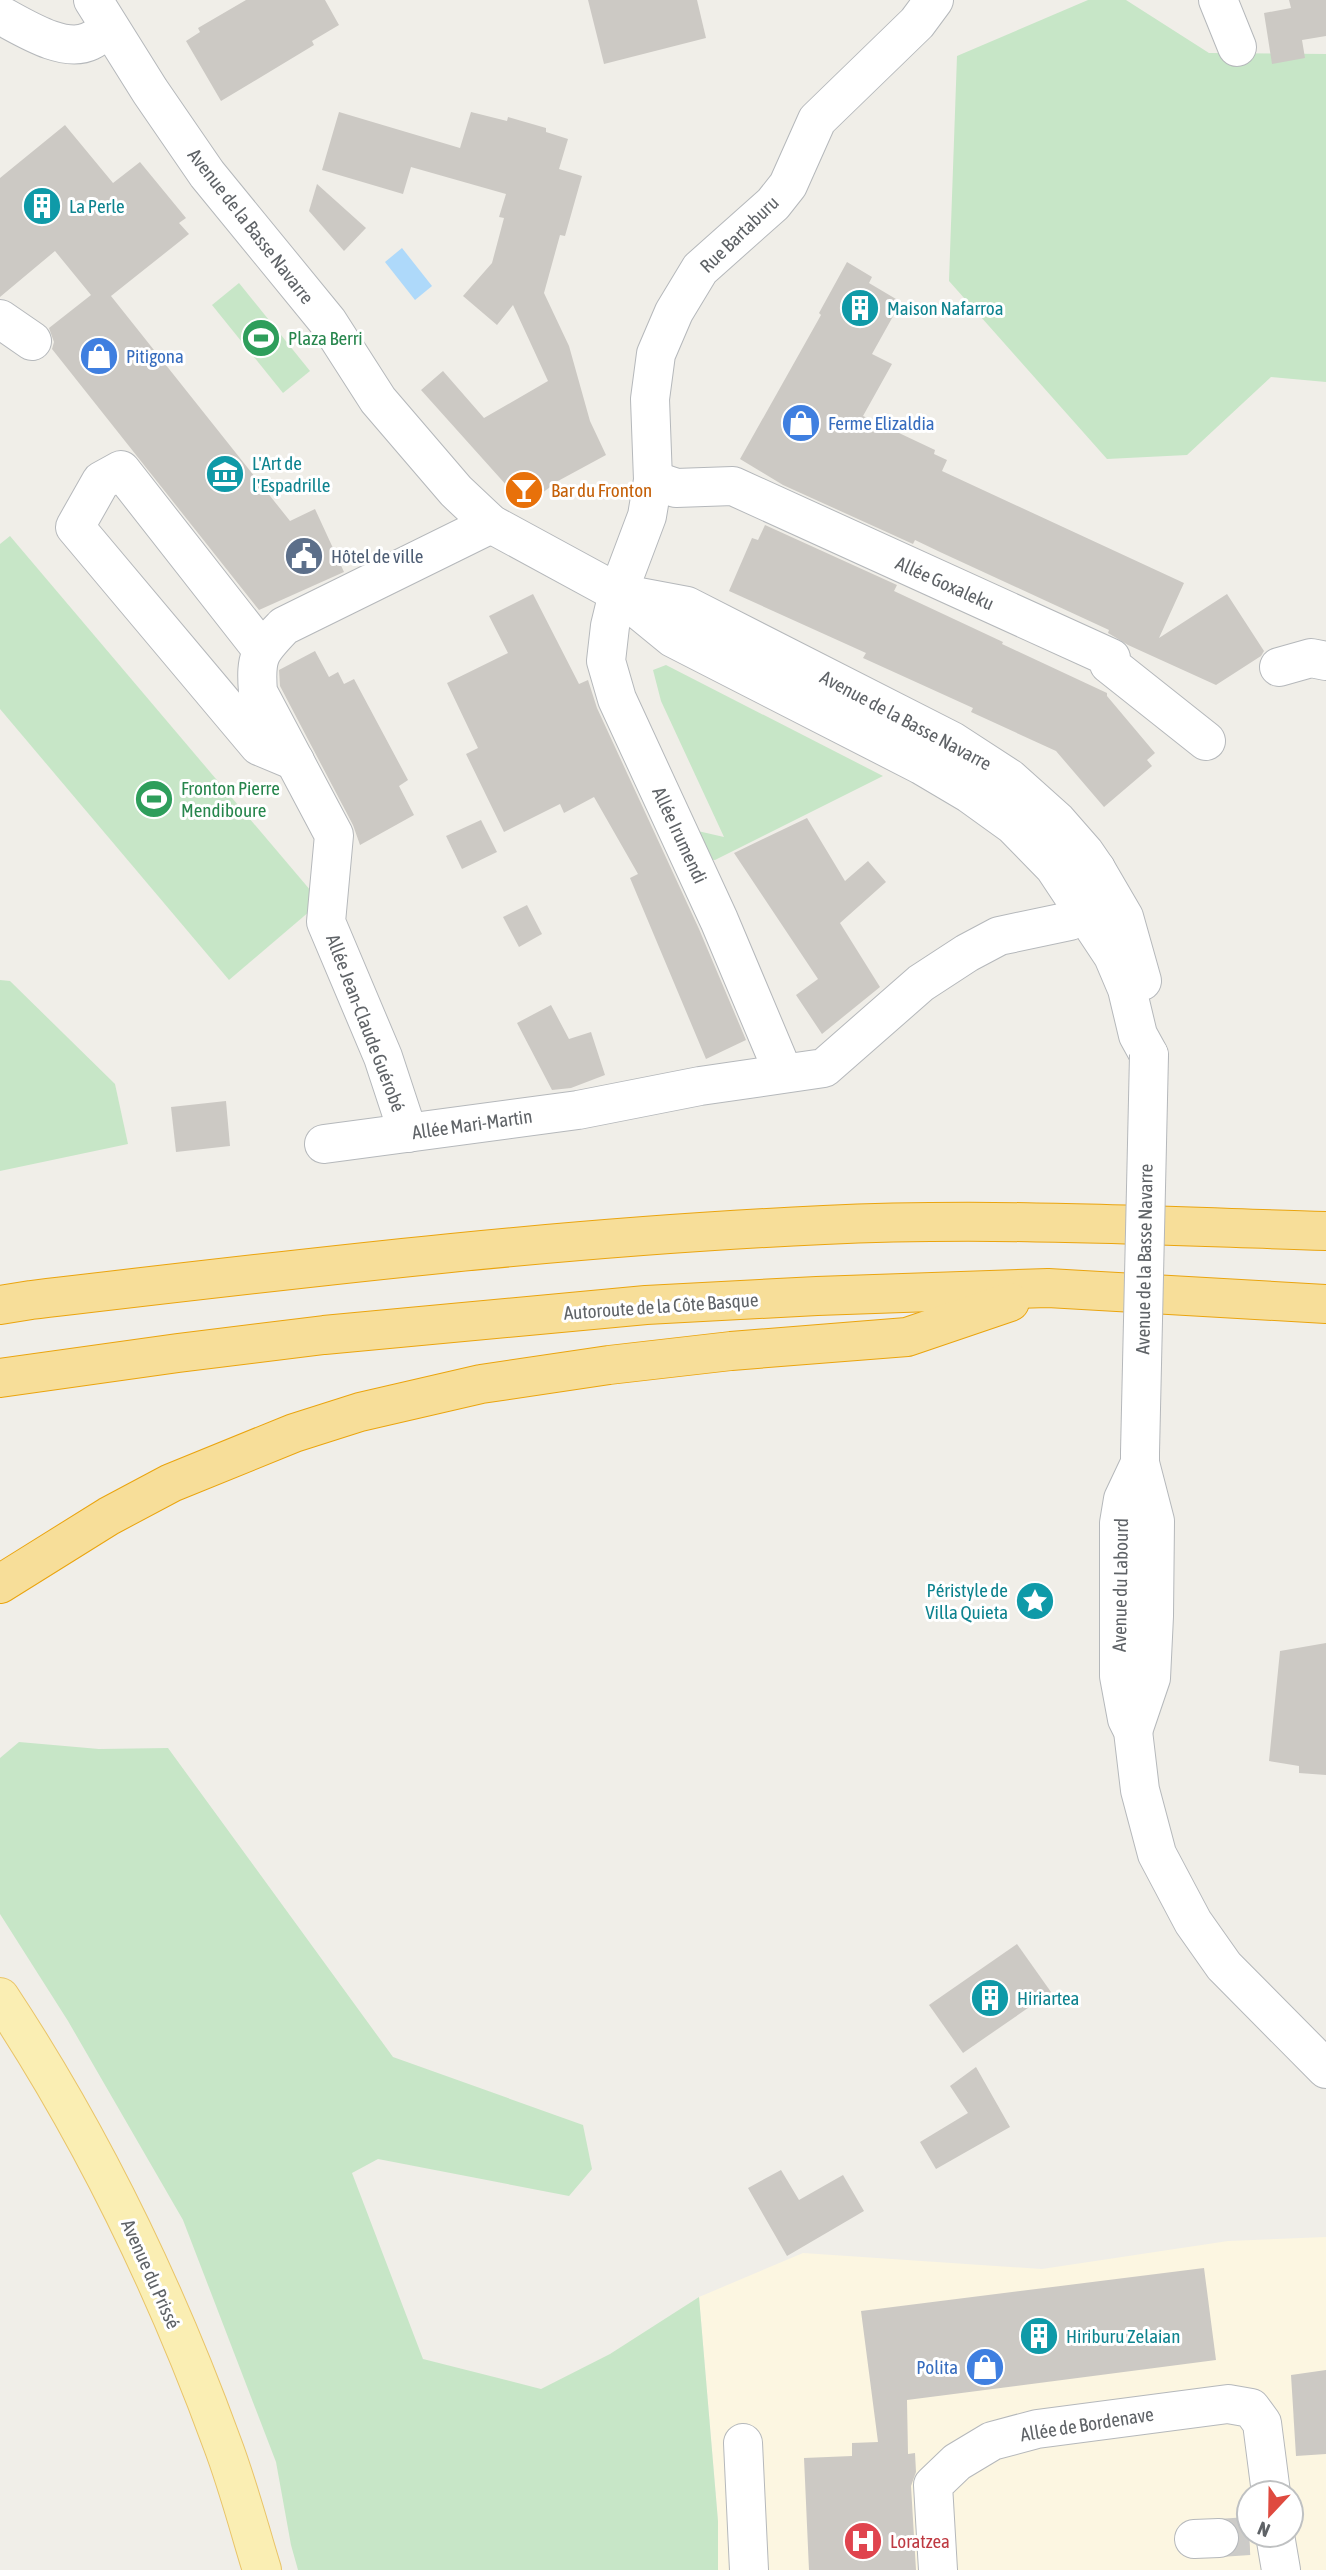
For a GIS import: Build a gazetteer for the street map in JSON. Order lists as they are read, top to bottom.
{
  "streets": {
    "highway": ["Autoroute de la Côte Basque"],
    "main road": ["Avenue du Prissé"],
    "street": [
      "Avenue de la Basse Navarre",
      "Rue Bartaburu",
      "Allée Goxaleku",
      "Allée Irumendi",
      "Allée Jean-Claude Guérobé",
      "Allée Mari-Martin",
      "Avenue du Labourd",
      "Allée de Bordenave"
    ]
  },
  "crossings": [
    ["Avenue de la Basse Navarre", "Rue Bartaburu"],
    ["Avenue de la Basse Navarre", "Allée Irumendi"],
    ["Avenue de la Basse Navarre", "Allée Mari-Martin"],
    ["Avenue de la Basse Navarre", "Avenue du Labourd"],
    ["Rue Bartaburu", "Allée Goxaleku"],
    ["Rue Bartaburu", "Allée Irumendi"],
    ["Allée Irumendi", "Allée Mari-Martin"],
    ["Allée Jean-Claude Guérobé", "Allée Mari-Martin"]
  ],
  "places": {
    "building": [
      "La Perle",
      "Maison Nafarroa",
      "Hiriartea",
      "Hiriburu Zelaian"
    ],
    "sports": ["Plaza Berri", "Fronton Pierre Mendiboure"],
    "shop": ["Pitigona", "Ferme Elizaldia", "Polita"],
    "museum": ["L'Art de l'Espadrille"],
    "bar": ["Bar du Fronton"],
    "public building": ["Hôtel de ville"],
    "place": ["Péristyle de Villa Quieta"],
    "hospital": ["Loratzea"]
  },
  "north": "bottom"
}
